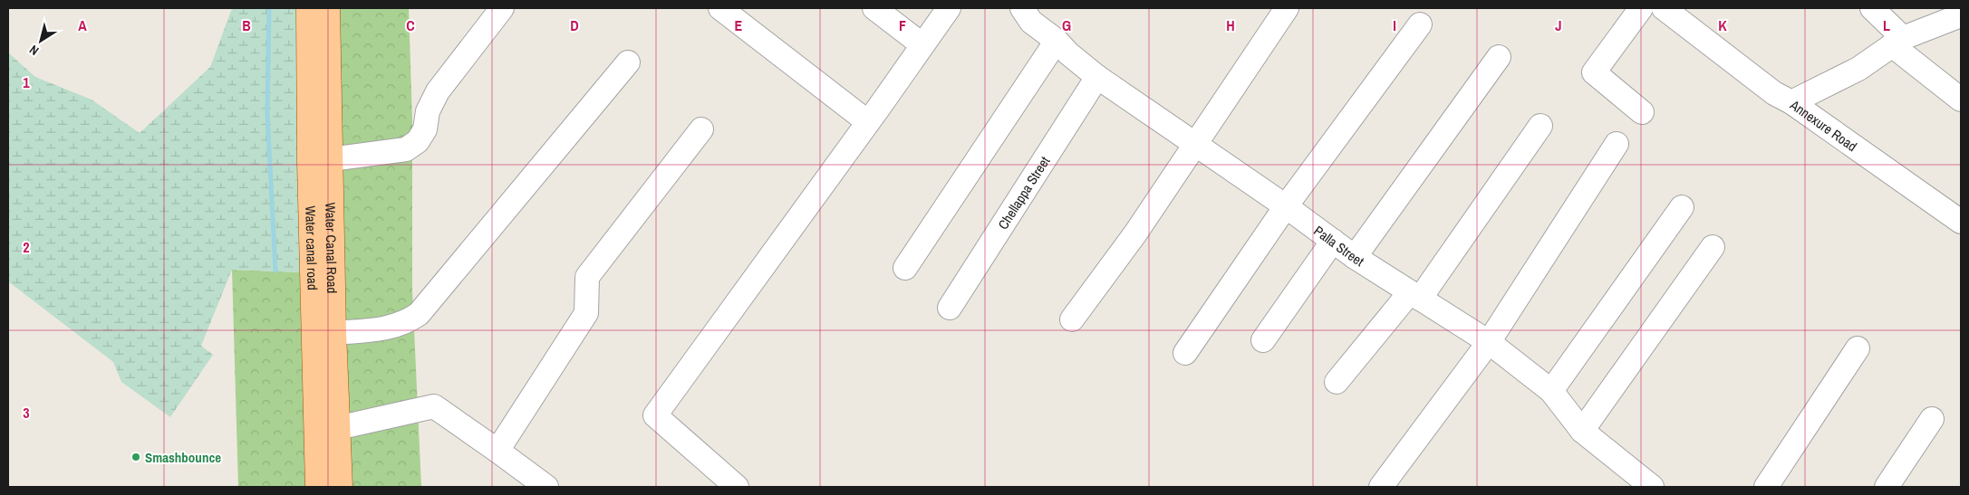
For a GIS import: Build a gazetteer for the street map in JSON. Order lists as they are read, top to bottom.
{
  "streets": {
    "main road": ["Water canal road", "Water Canal Road"],
    "street": ["Annexure Road", "Chellappa Street", "Palla Street"]
  },
  "crossings": [
    ["Chellappa Street", "Palla Street"],
    ["Water canal road", "Water Canal Road"]
  ],
  "places": ["Smashbounce"],
  "north": "bottom left",
  "grid": {
    "columns": [
      "A",
      "B",
      "C",
      "D",
      "E",
      "F",
      "G",
      "H",
      "I",
      "J",
      "K",
      "L"
    ],
    "rows": ["1", "2", "3"]
  }
}
